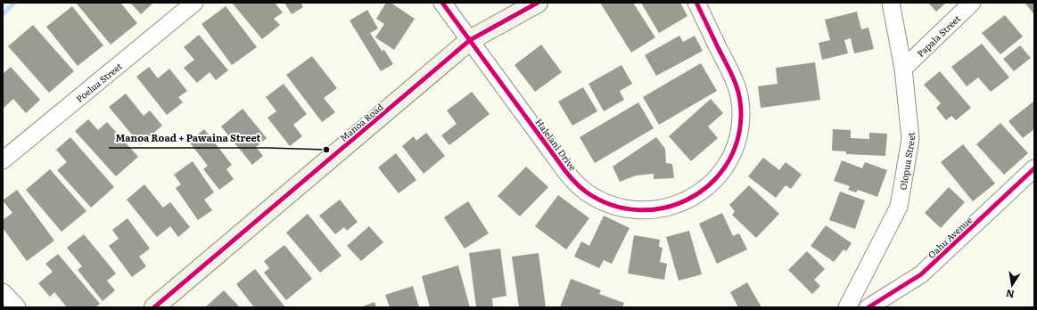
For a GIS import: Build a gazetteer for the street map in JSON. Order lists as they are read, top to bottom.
{
  "streets": {
    "street": [
      "Papala Street",
      "Poelua Street",
      "Manoa Road",
      "Halelani Drive",
      "Olopua Street",
      "Oahu Avenue"
    ]
  },
  "crossings": [
    ["Papala Street", "Olopua Street"],
    ["Manoa Road", "Halelani Drive"]
  ],
  "places": ["Manoa Road + Pawaina Street"],
  "north": "bottom"
}
